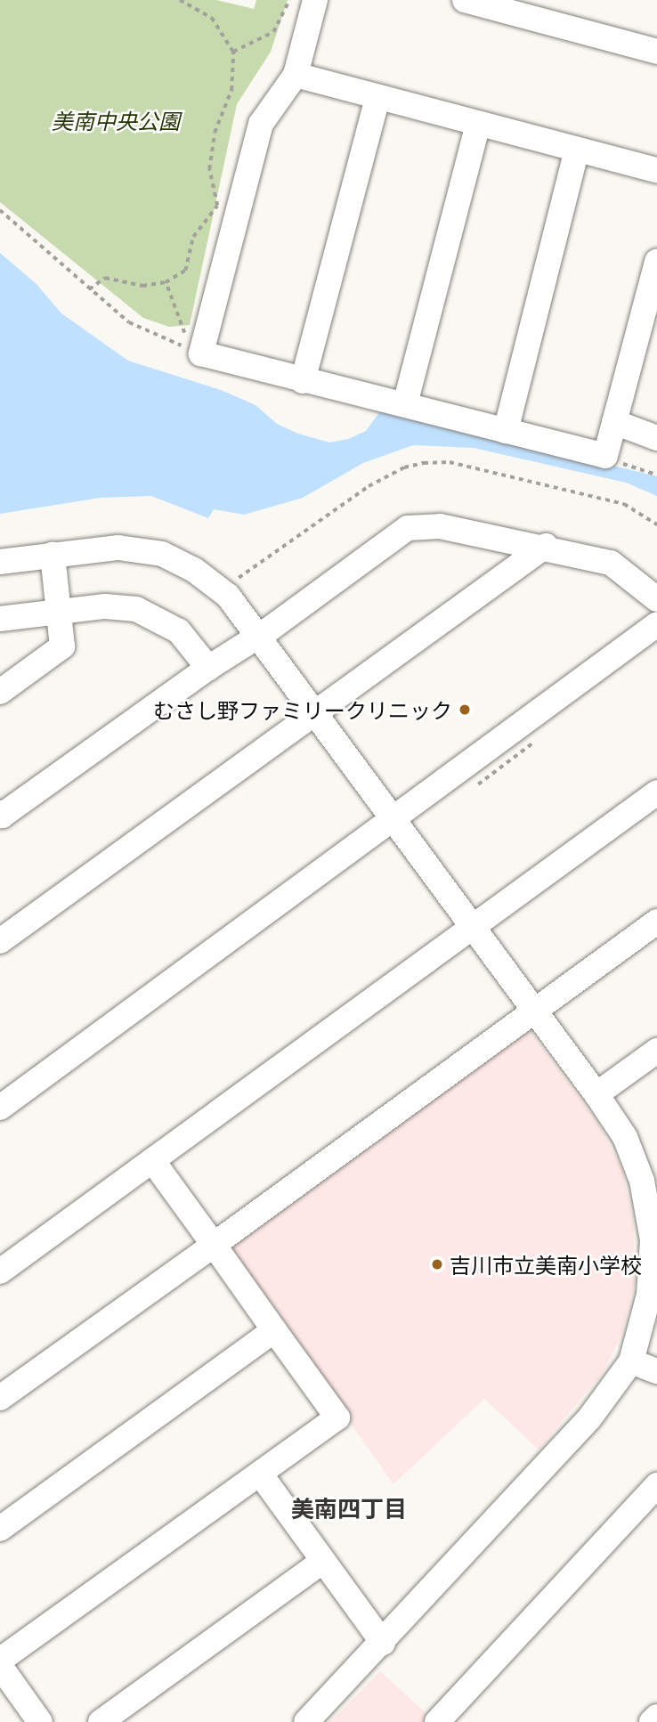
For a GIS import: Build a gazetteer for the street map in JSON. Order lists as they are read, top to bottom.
{
  "districts": ["美南四丁目"],
  "parks": ["美南中央公園"],
  "places": ["むさし野ファミリークリニック", "吉川市立美南小学校"]
}
